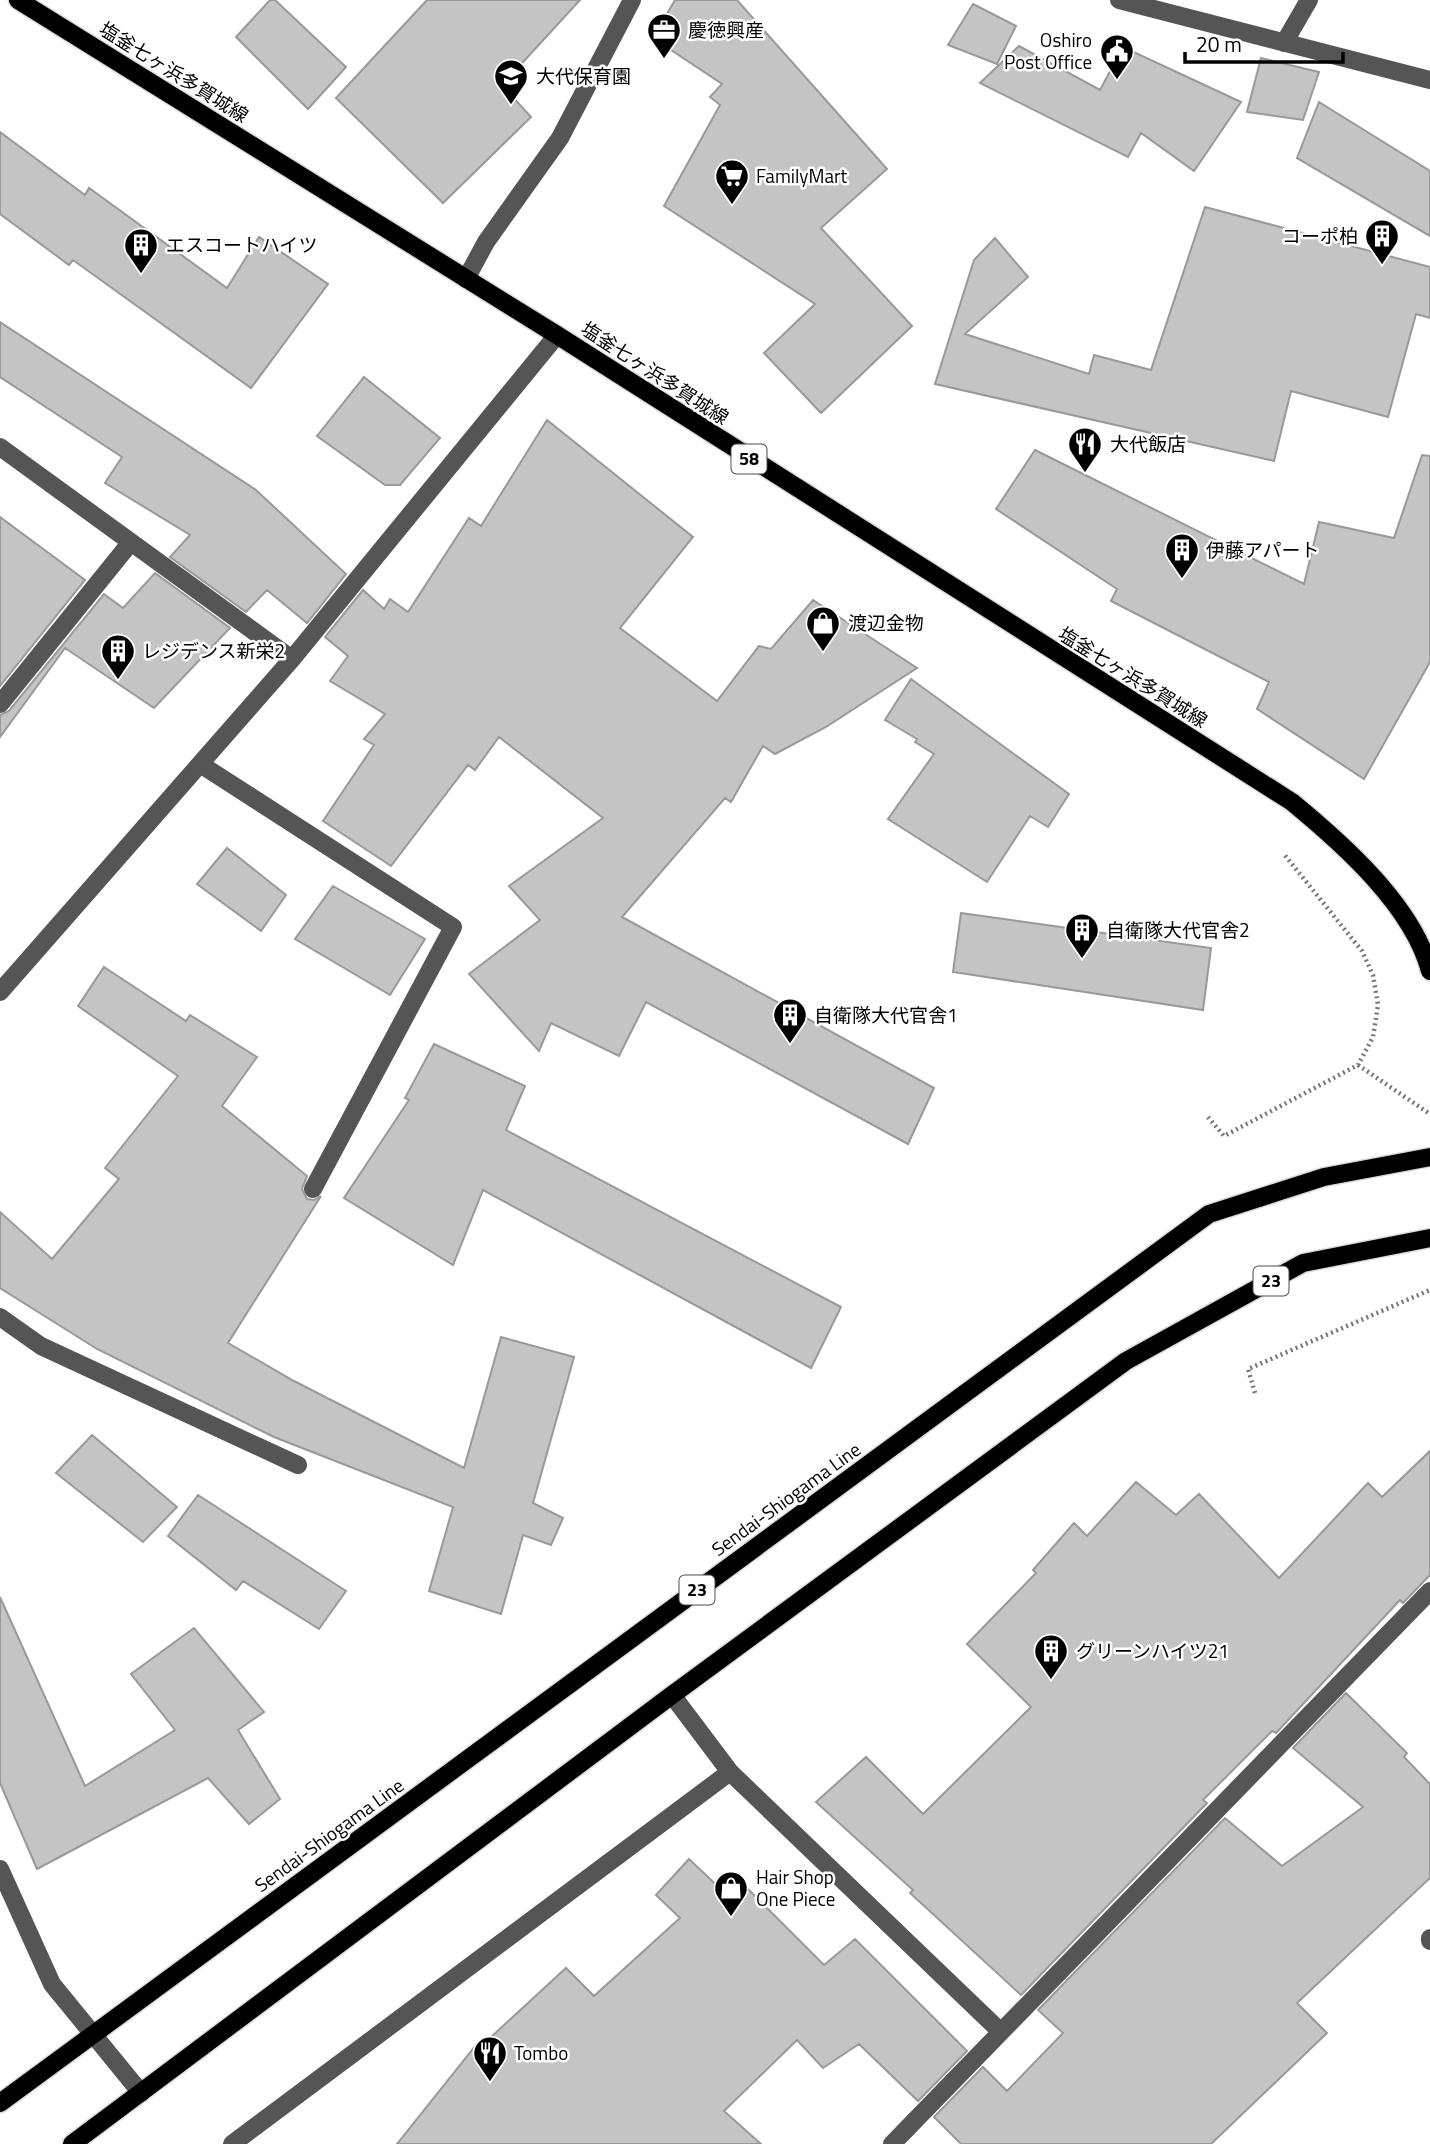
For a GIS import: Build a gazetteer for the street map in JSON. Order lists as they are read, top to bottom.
{
  "streets": {
    "main road": [
      "塩釜七ヶ浜多賀城線",
      "58",
      "23",
      "Sendai-Shiogama Line"
    ]
  },
  "places": {
    "office": ["慶徳興産"],
    "public building": ["Oshiro Post Office"],
    "school or university": ["大代保育園"],
    "supermarket": ["FamilyMart"],
    "building": [
      "コーポ柏",
      "エスコートハイツ",
      "伊藤アパート",
      "レジデンス新栄2",
      "自衛隊大代官舎2",
      "自衛隊大代官舎1",
      "グリーンハイツ21"
    ],
    "restaurant": ["大代飯店", "Tombo"],
    "shop": ["渡辺金物", "Hair Shop One Piece"]
  },
  "scale_bar": "20 m"
}
